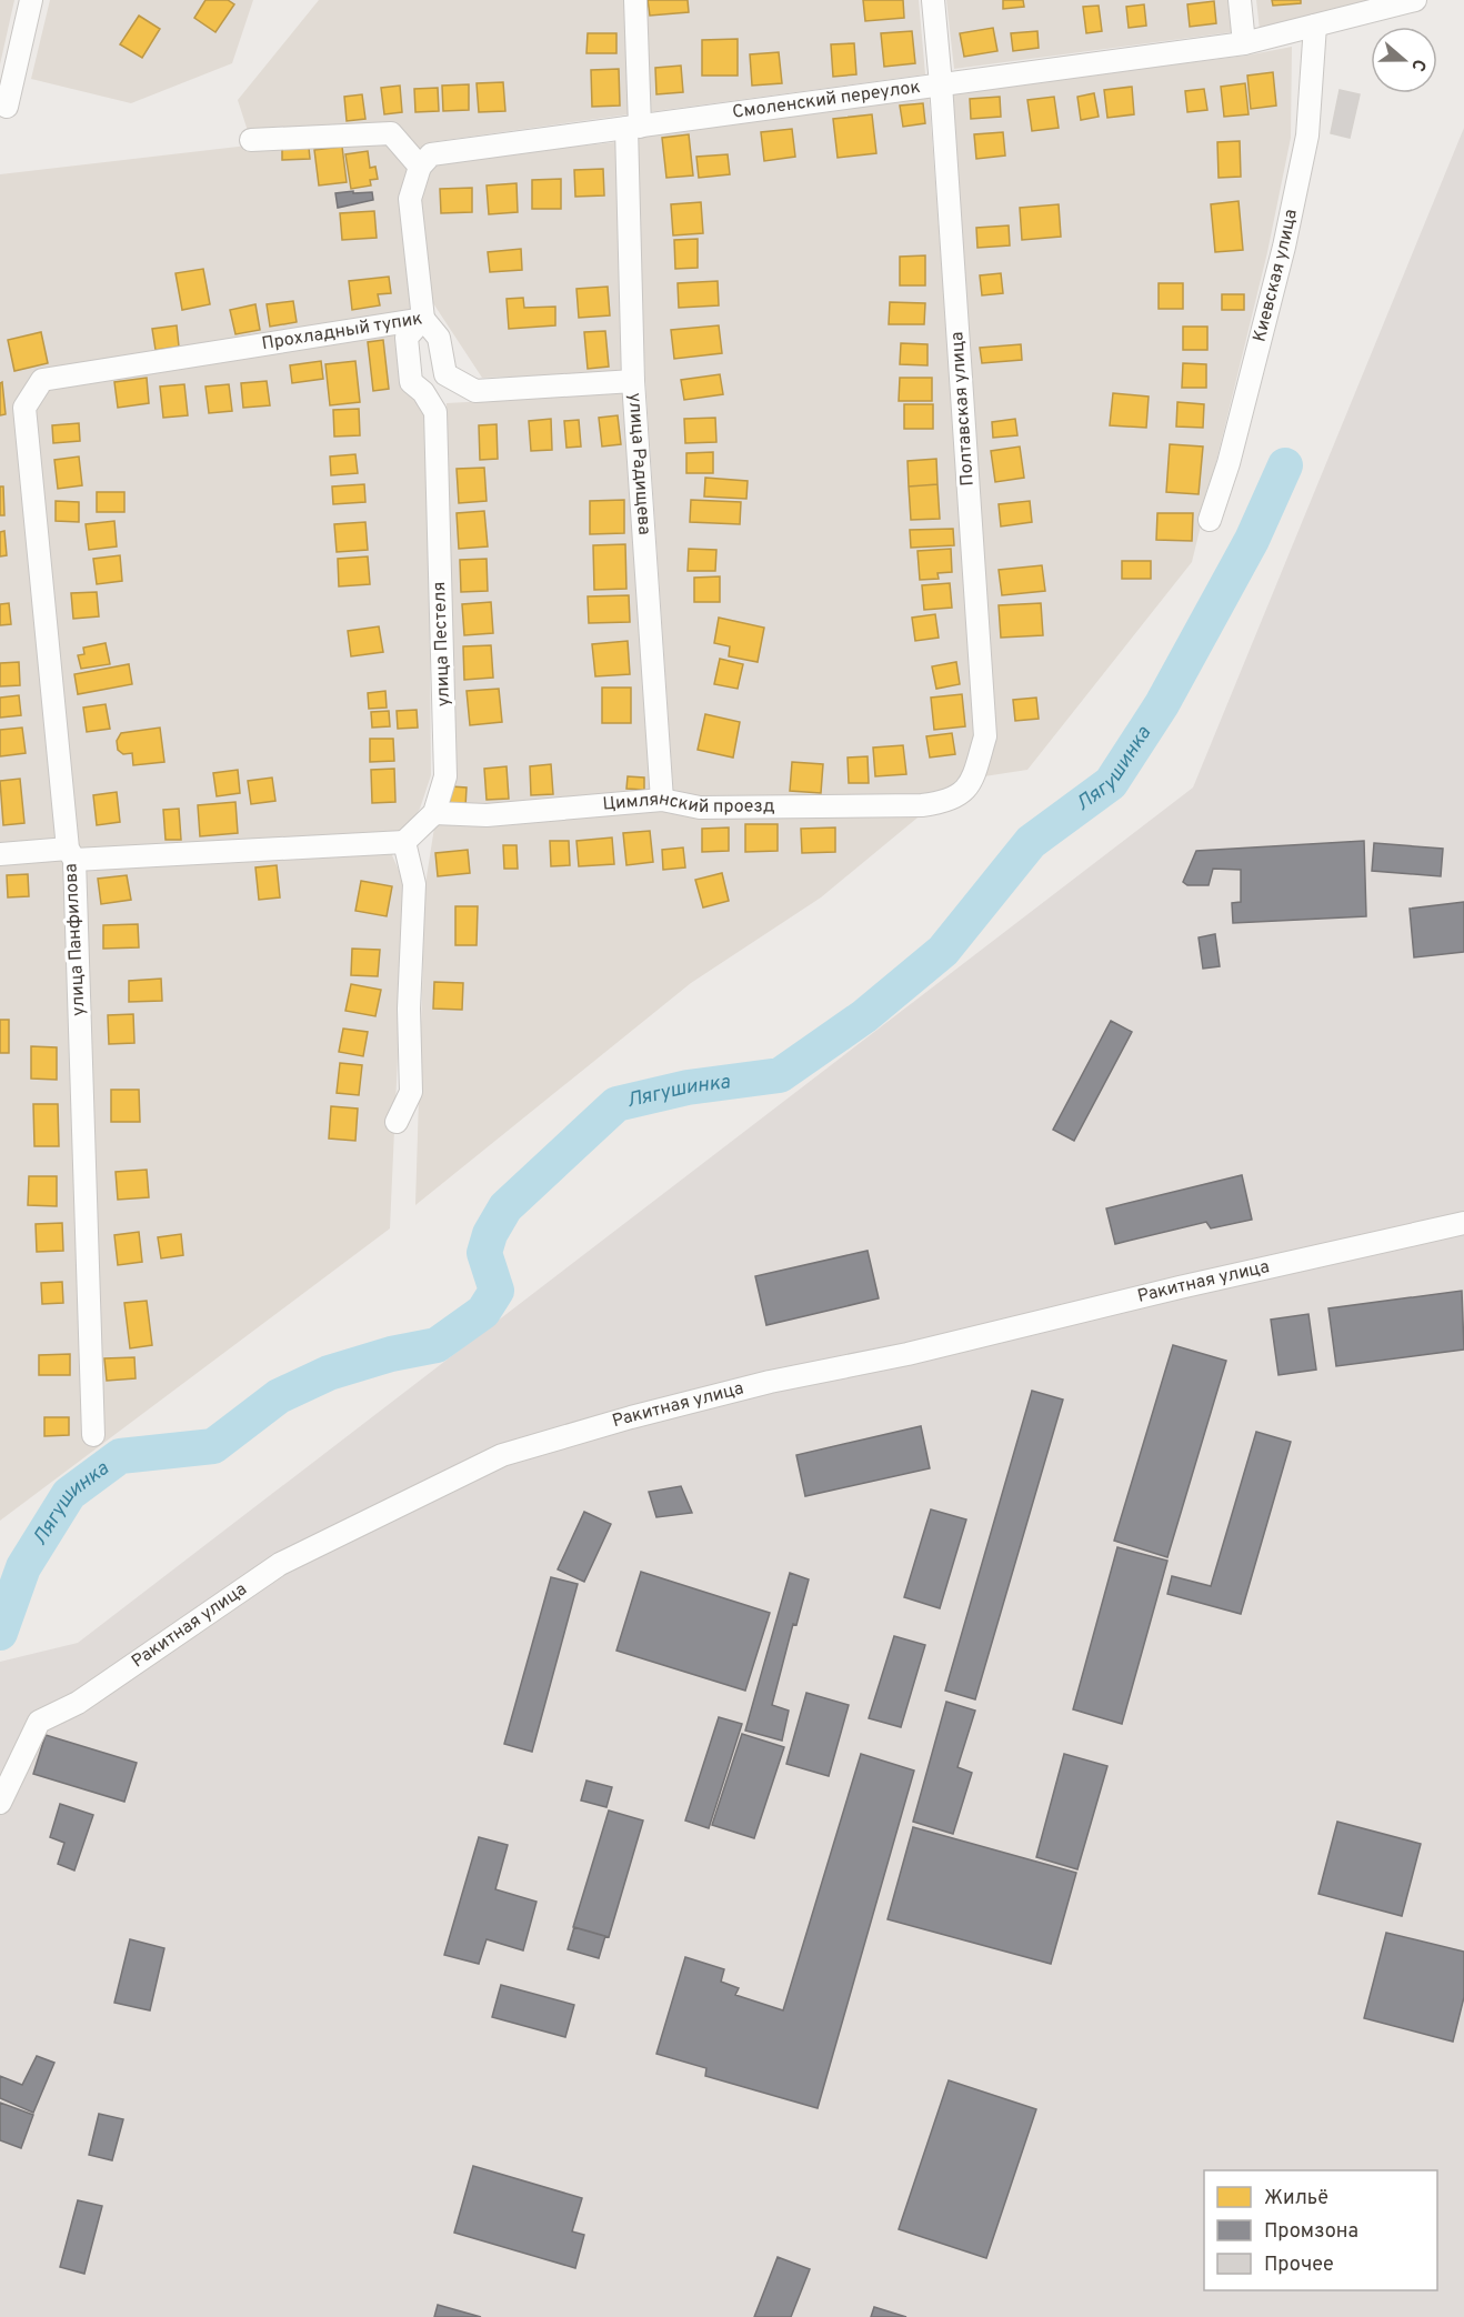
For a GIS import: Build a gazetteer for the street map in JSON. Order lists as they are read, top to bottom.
{
  "streets": {
    "street": [
      "Смоленский переулок",
      "Киевская улица",
      "Прохладный тупик",
      "Полтавская улица",
      "улица Радищева",
      "улица Пестеля",
      "Цимлянский проезд",
      "улица Панфилова",
      "Ракитная улица"
    ]
  },
  "crossings": [
    ["Смоленский переулок", "Киевская улица"],
    ["Смоленский переулок", "Полтавская улица"],
    ["Смоленский переулок", "улица Радищева"],
    ["Прохладный тупик", "улица Пестеля"],
    ["Прохладный тупик", "улица Панфилова"],
    ["Полтавская улица", "Цимлянский проезд"],
    ["улица Радищева", "Цимлянский проезд"],
    ["улица Пестеля", "Цимлянский проезд"]
  ],
  "water": ["Лягушинка"],
  "legend": ["Жильё", "Промзона", "Прочее"],
  "north": "right"
}
